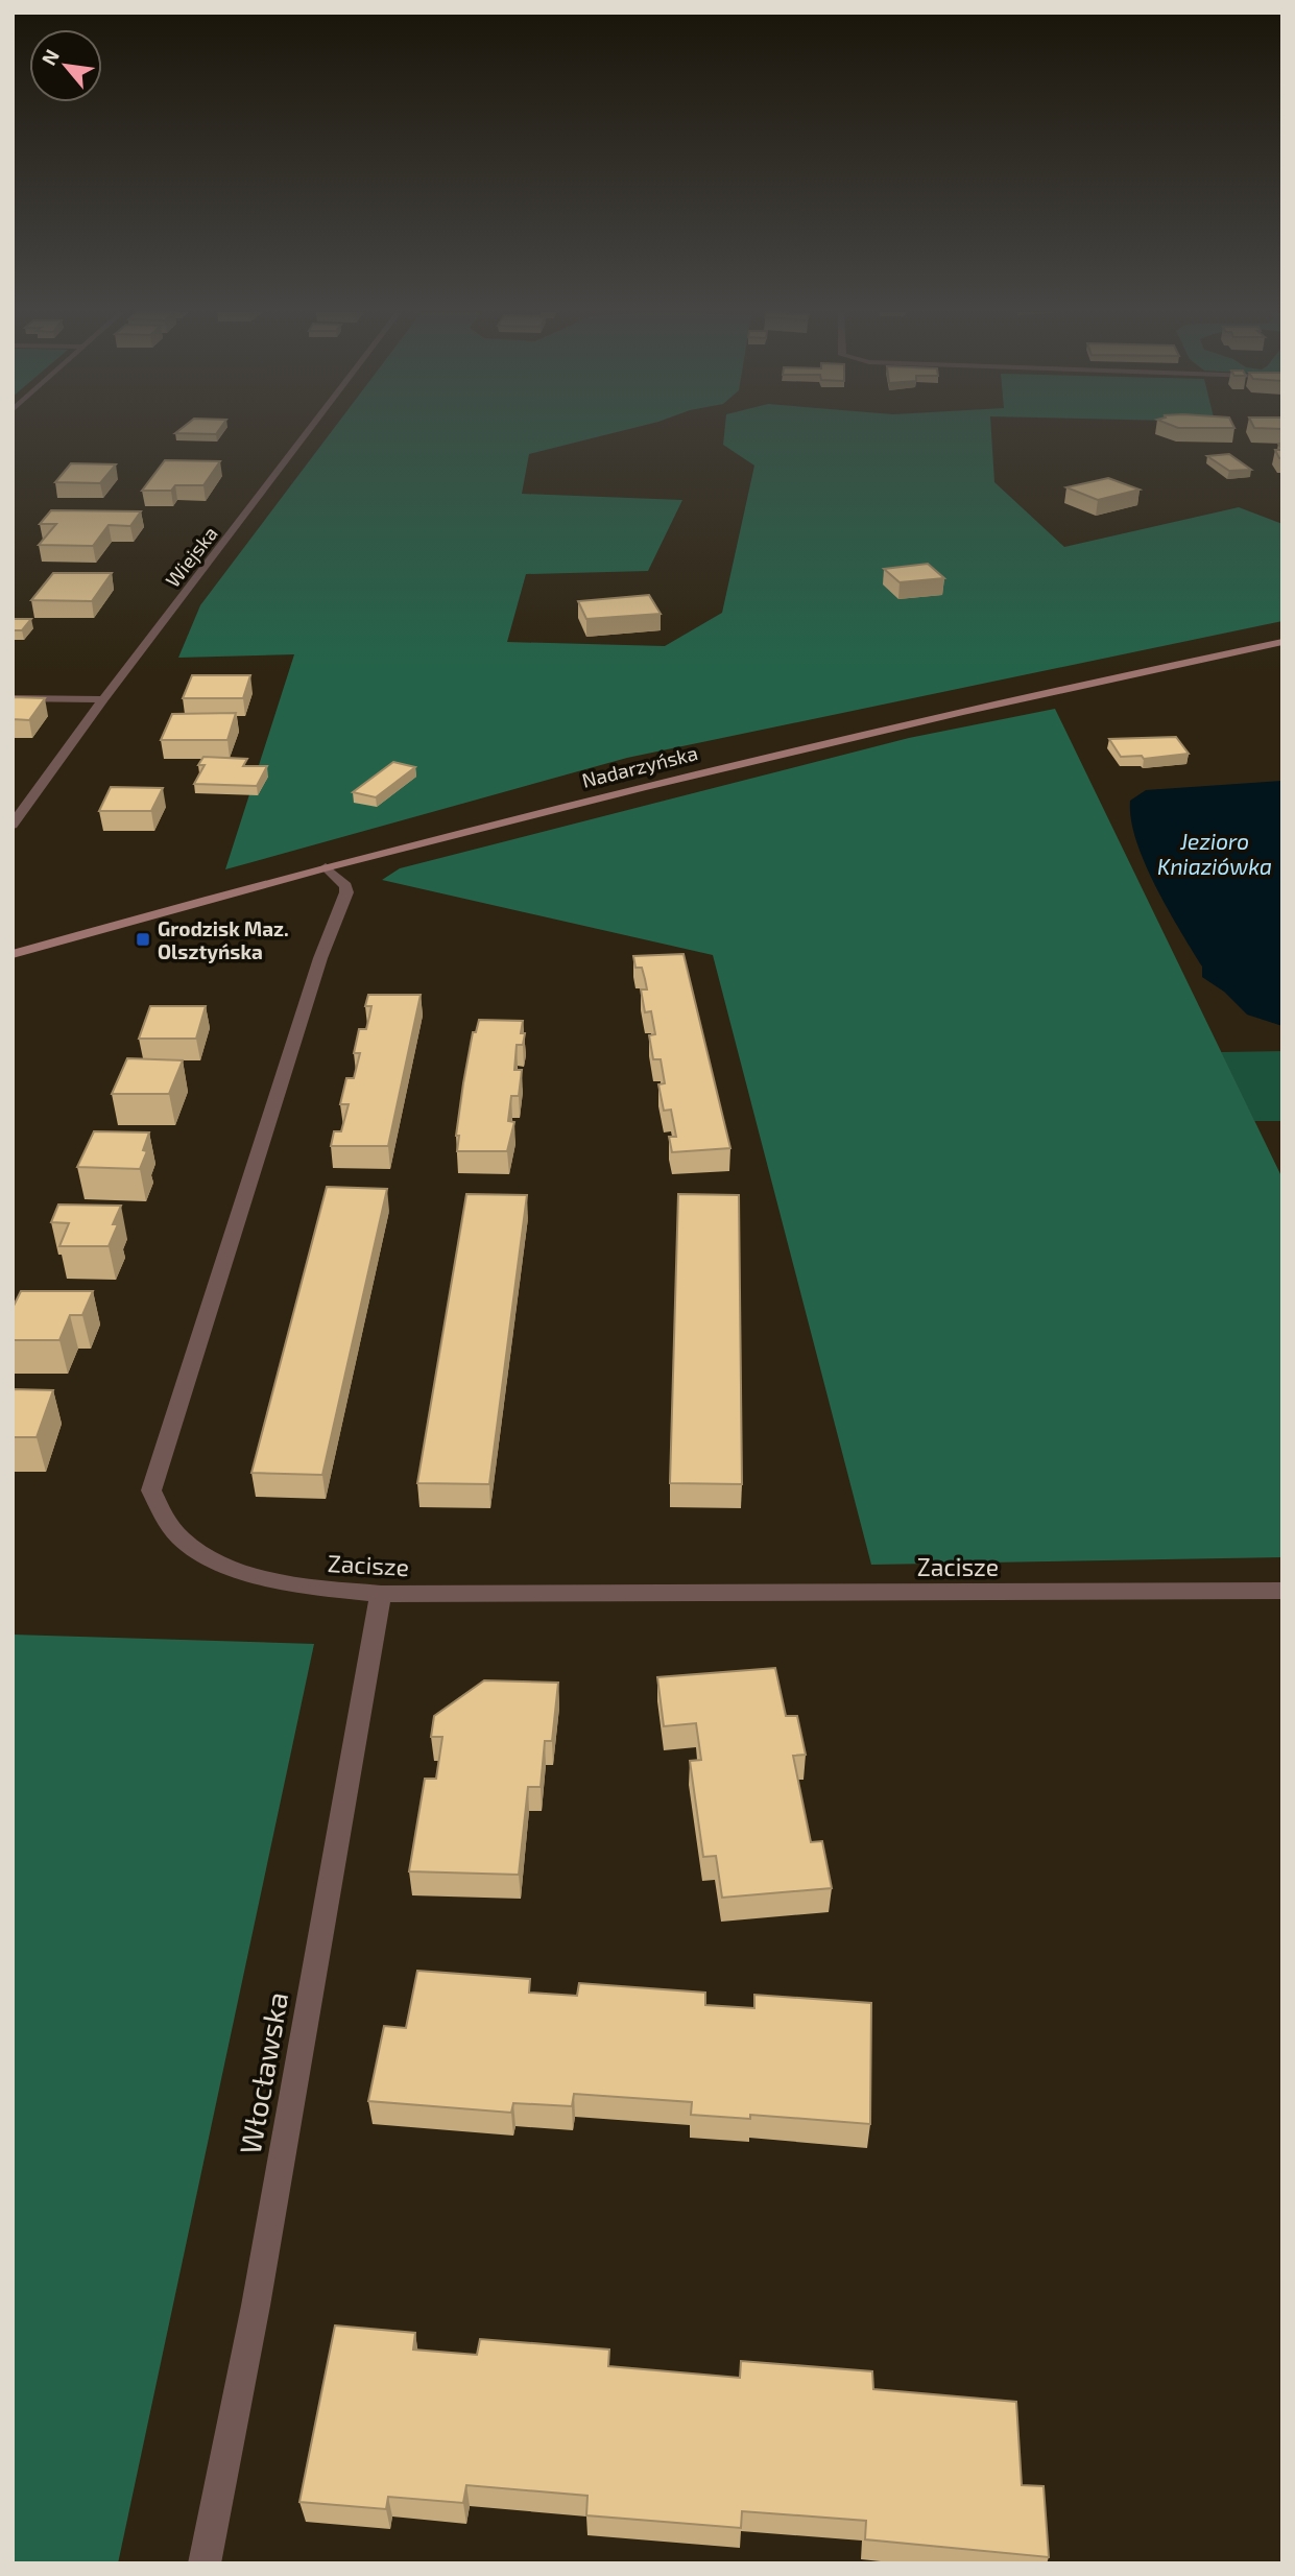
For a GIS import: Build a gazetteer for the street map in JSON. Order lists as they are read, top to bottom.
{
  "streets": {
    "street": [
      "Wiejska",
      "Nadarzyńska",
      "Zacisze",
      "Włocławska"
    ]
  },
  "crossings": [
    ["Nadarzyńska", "Zacisze"],
    ["Zacisze", "Włocławska"]
  ],
  "water": ["Jezioro Kniaziówka"],
  "places": {
    "transit": ["Grodzisk Maz. Olsztyńska"]
  },
  "north": "top left"
}
